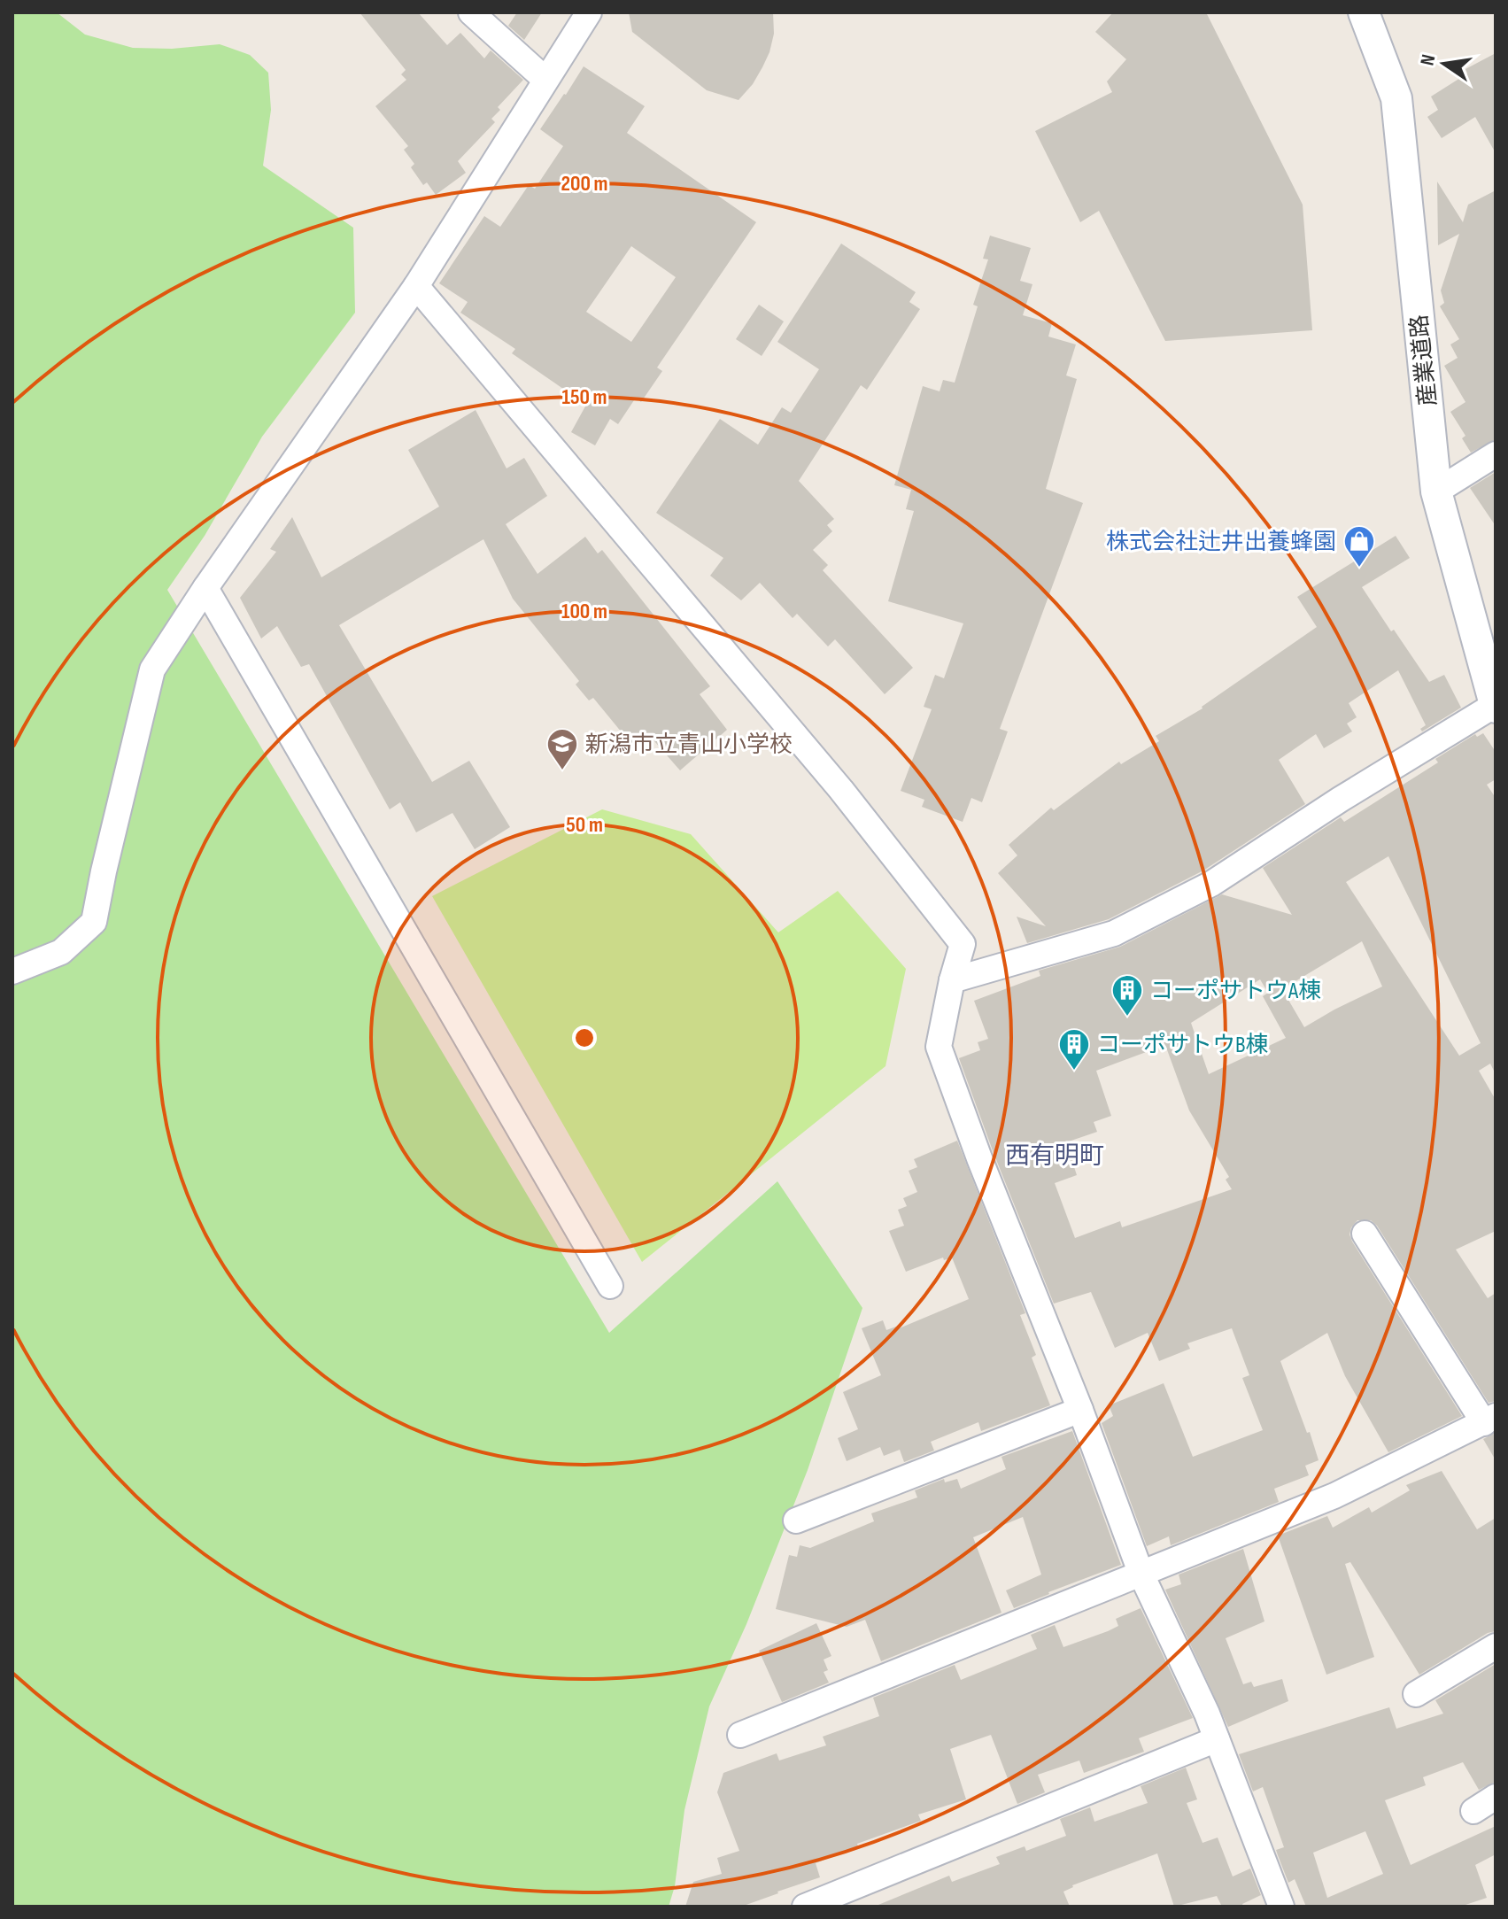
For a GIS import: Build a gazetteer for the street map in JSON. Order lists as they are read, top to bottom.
{
  "streets": {
    "street": ["産業道路"]
  },
  "districts": ["西有明町"],
  "places": {
    "shop": ["株式会社辻井出養蜂園"],
    "school or university": ["新潟市立青山小学校"],
    "building": ["コーポサトウA棟", "コーポサトウB棟"]
  },
  "north": "left",
  "rings": [
    "200 m",
    "150 m",
    "100 m",
    "50 m"
  ]
}
